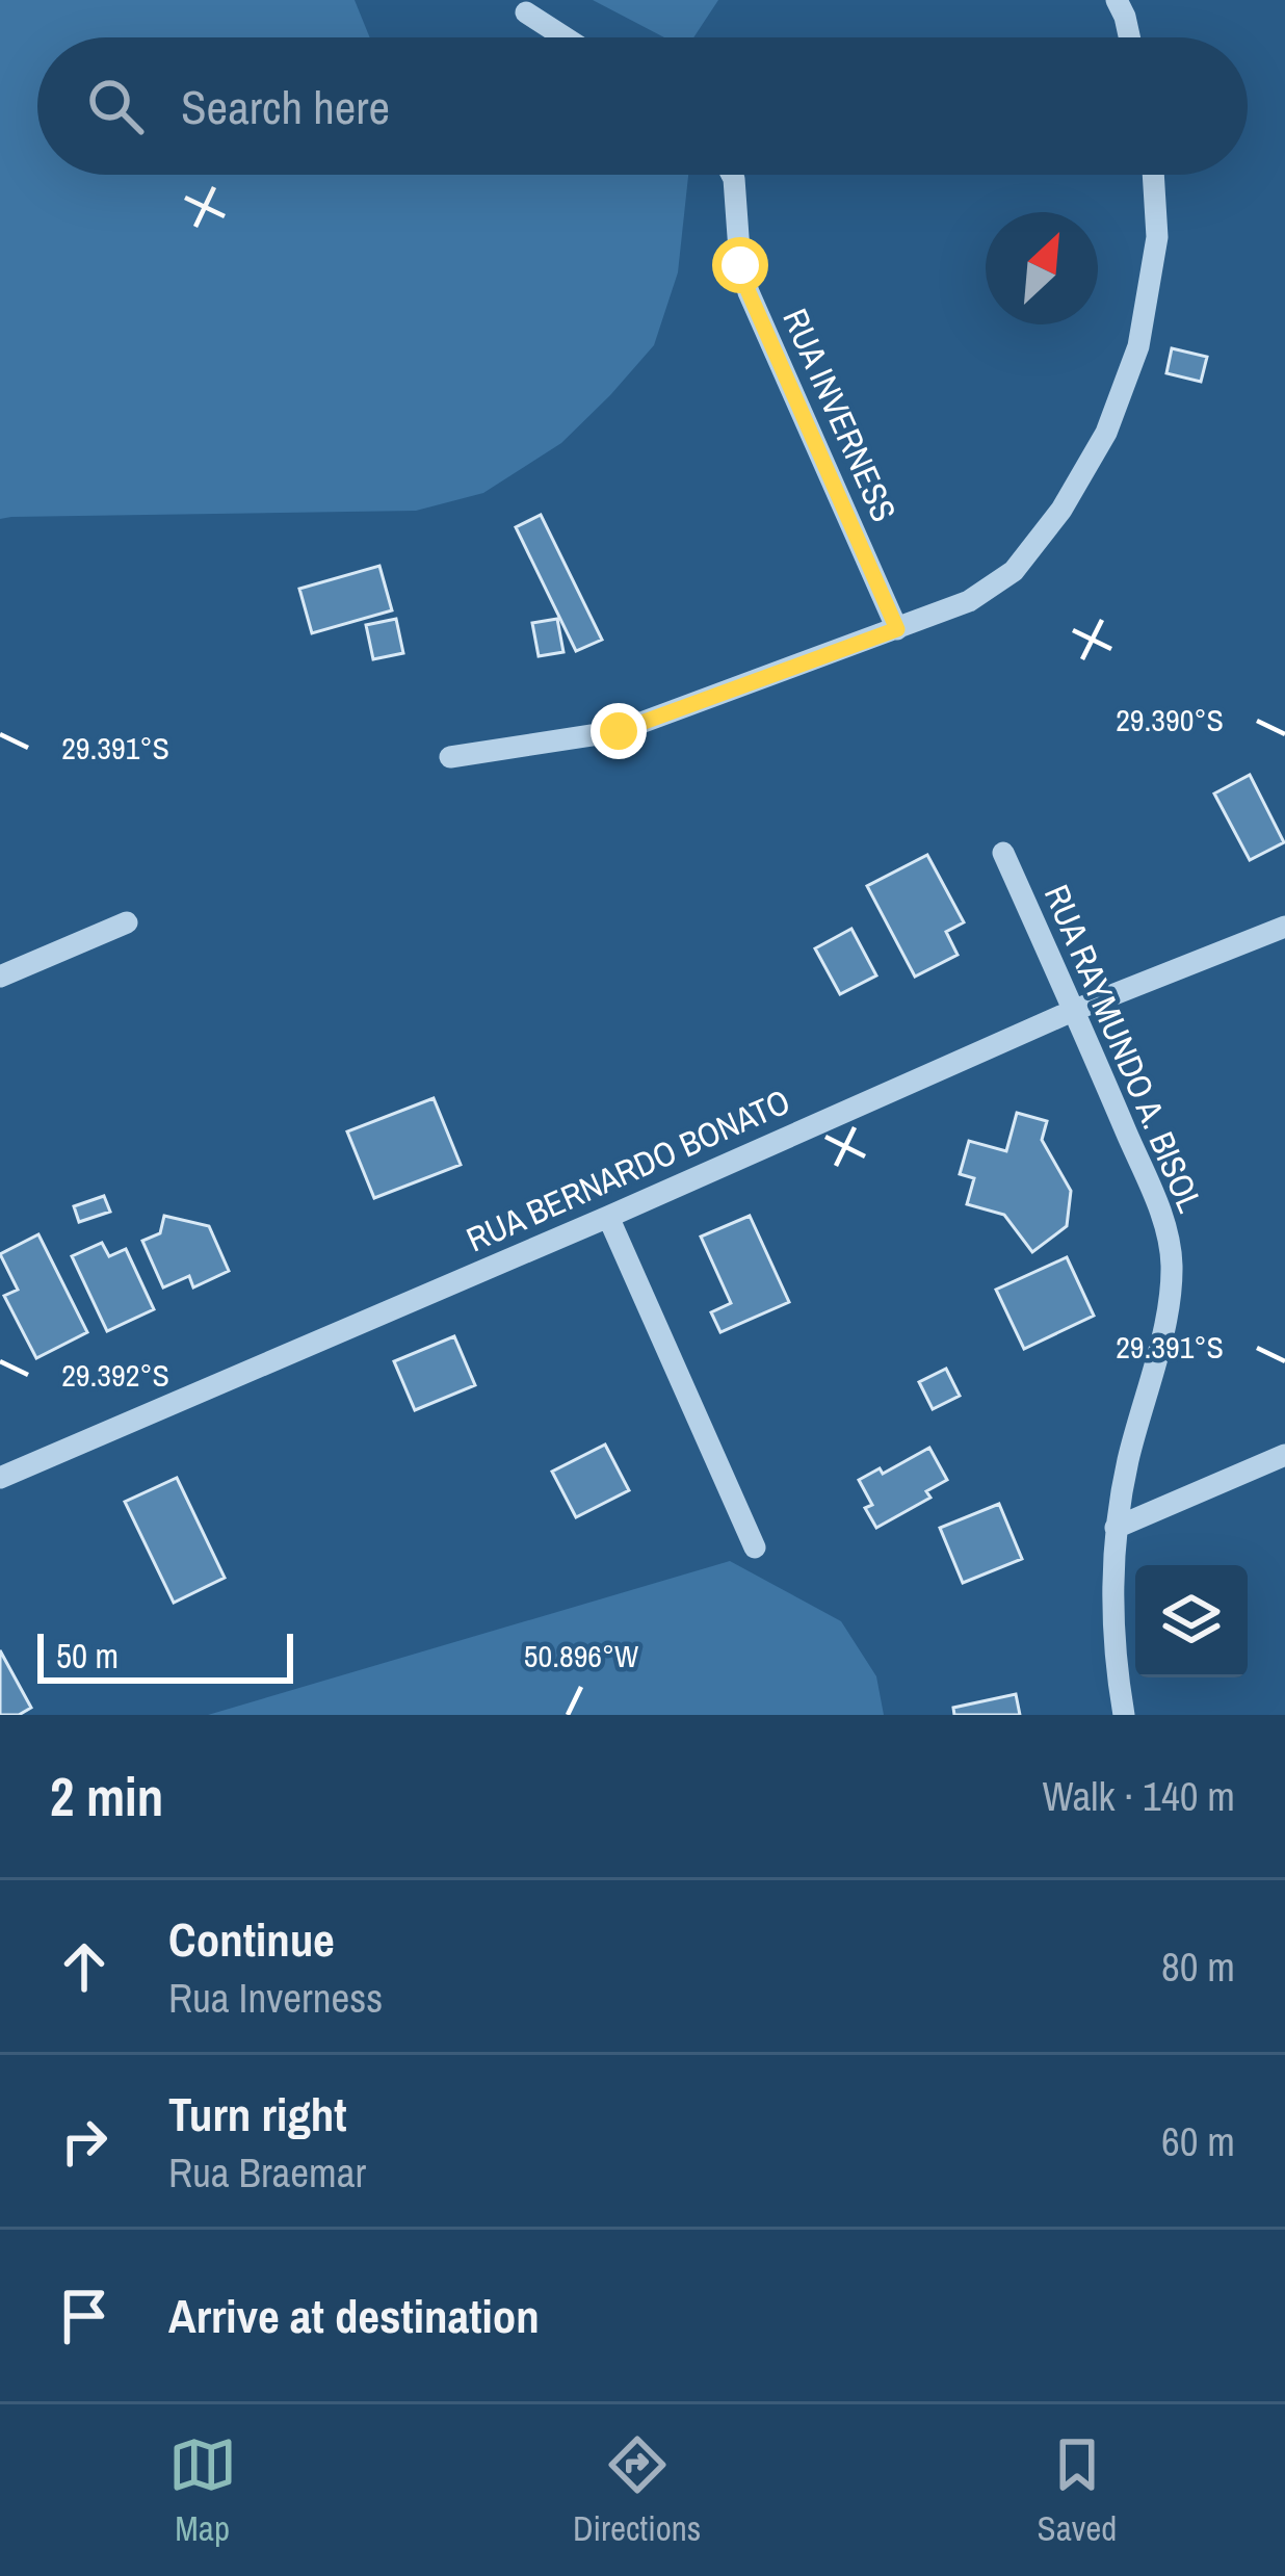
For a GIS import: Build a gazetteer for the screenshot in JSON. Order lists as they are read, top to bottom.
{
  "streets": {
    "street": ["RUA INVERNESS", "RUA RAYMUNDO A. BISOL", "RUA BERNARDO BONATO"]
  },
  "crossings": [
    ["RUA RAYMUNDO A. BISOL", "RUA BERNARDO BONATO"]
  ],
  "scale_bar": "50 m",
  "north": "top right",
  "page": {
    "search": "Search here",
    "scale": "50 m",
    "heading": ["2 min", "Walk · 140 m"],
    "list": [
      ["Continue", "Rua Inverness", "80 m"],
      ["Turn right", "Rua Braemar", "60 m"],
      "Arrive at destination"
    ],
    "nav": ["Map", "Directions", "Saved"]
  },
  "coordinates": [
    "29.390°S",
    "29.391°S",
    "29.392°S",
    "50.896°W"
  ]
}
